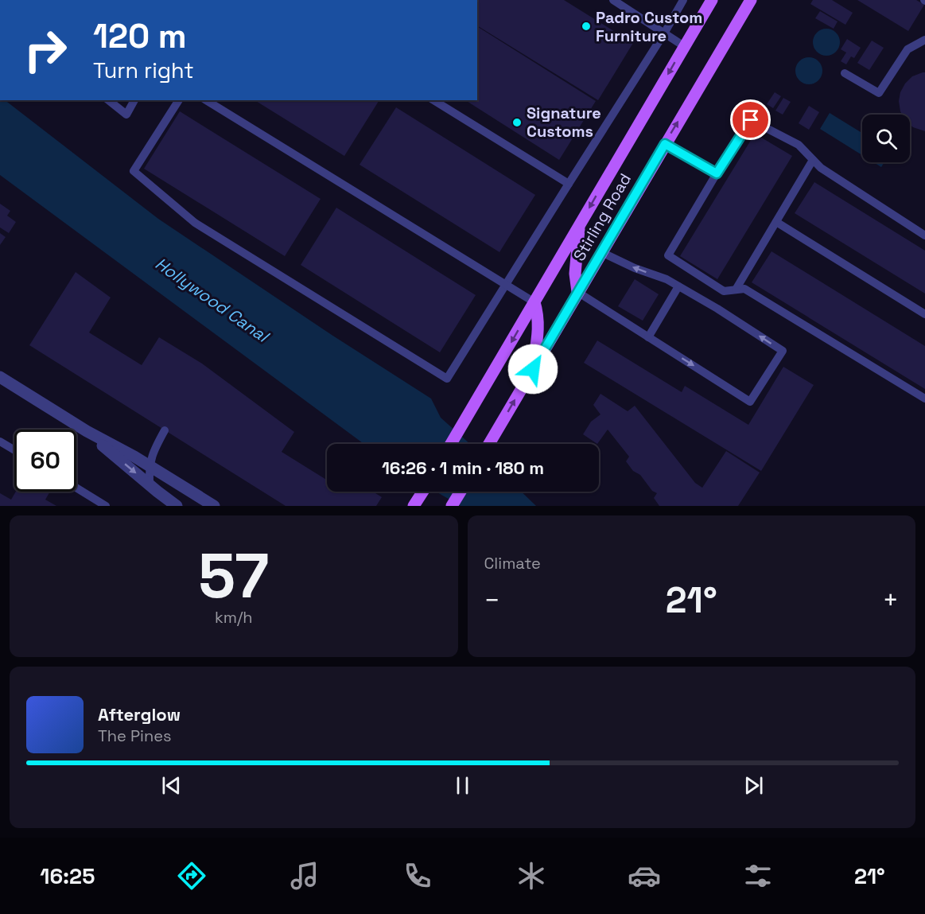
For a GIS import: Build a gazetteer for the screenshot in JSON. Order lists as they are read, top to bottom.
{
  "streets": {
    "main road": ["Stirling Road"]
  },
  "water": ["Hollywood Canal"],
  "places": ["Padro Custom Furniture", "Signature Customs"],
  "page": {
    "turn": ["120 m", "Turn right"],
    "limit": "60",
    "trip": "16:26 · 1 min · 180 m",
    "tile": [
      ["57", "km/h"],
      "Climate"
    ],
    "heat": ["−", "21°", "+"],
    "song": ["Afterglow", "The Pines"],
    "tabs": ["16:25", "21°"]
  }
}
